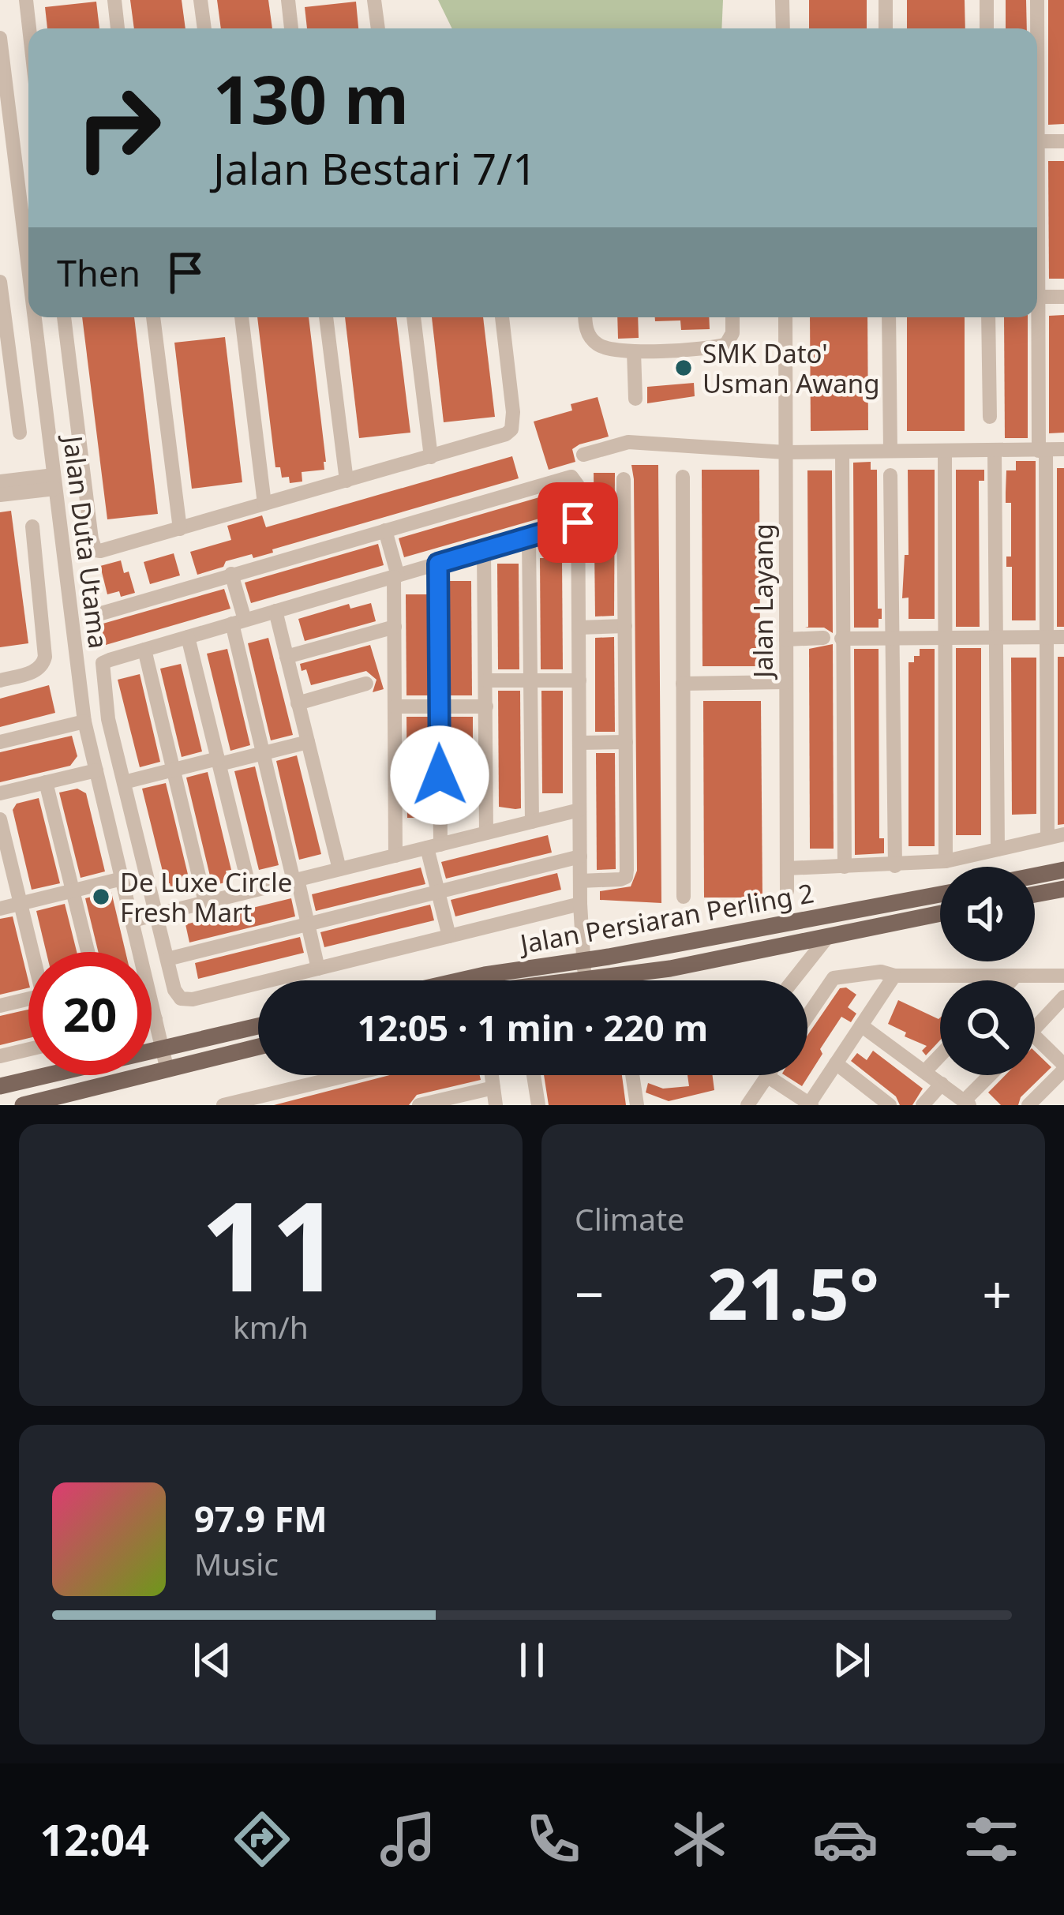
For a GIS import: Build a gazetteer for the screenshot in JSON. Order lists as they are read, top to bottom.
{
  "streets": {
    "main road": ["Jalan Persiaran Perling 2"],
    "street": ["Jalan Duta Utama", "Jalan Layang"]
  },
  "places": ["SMK Dato' Usman Awang", "De Luxe Circle Fresh Mart"],
  "page": {
    "turn": ["130 m", "Jalan Bestari 7/1"],
    "then": "Then",
    "limit": "20",
    "trip": "12:05 · 1 min · 220 m",
    "tile": [
      ["11", "km/h"],
      "Climate"
    ],
    "heat": ["−", "21.5°", "+"],
    "song": ["97.9 FM", "Music"],
    "tabs": "12:04"
  }
}
